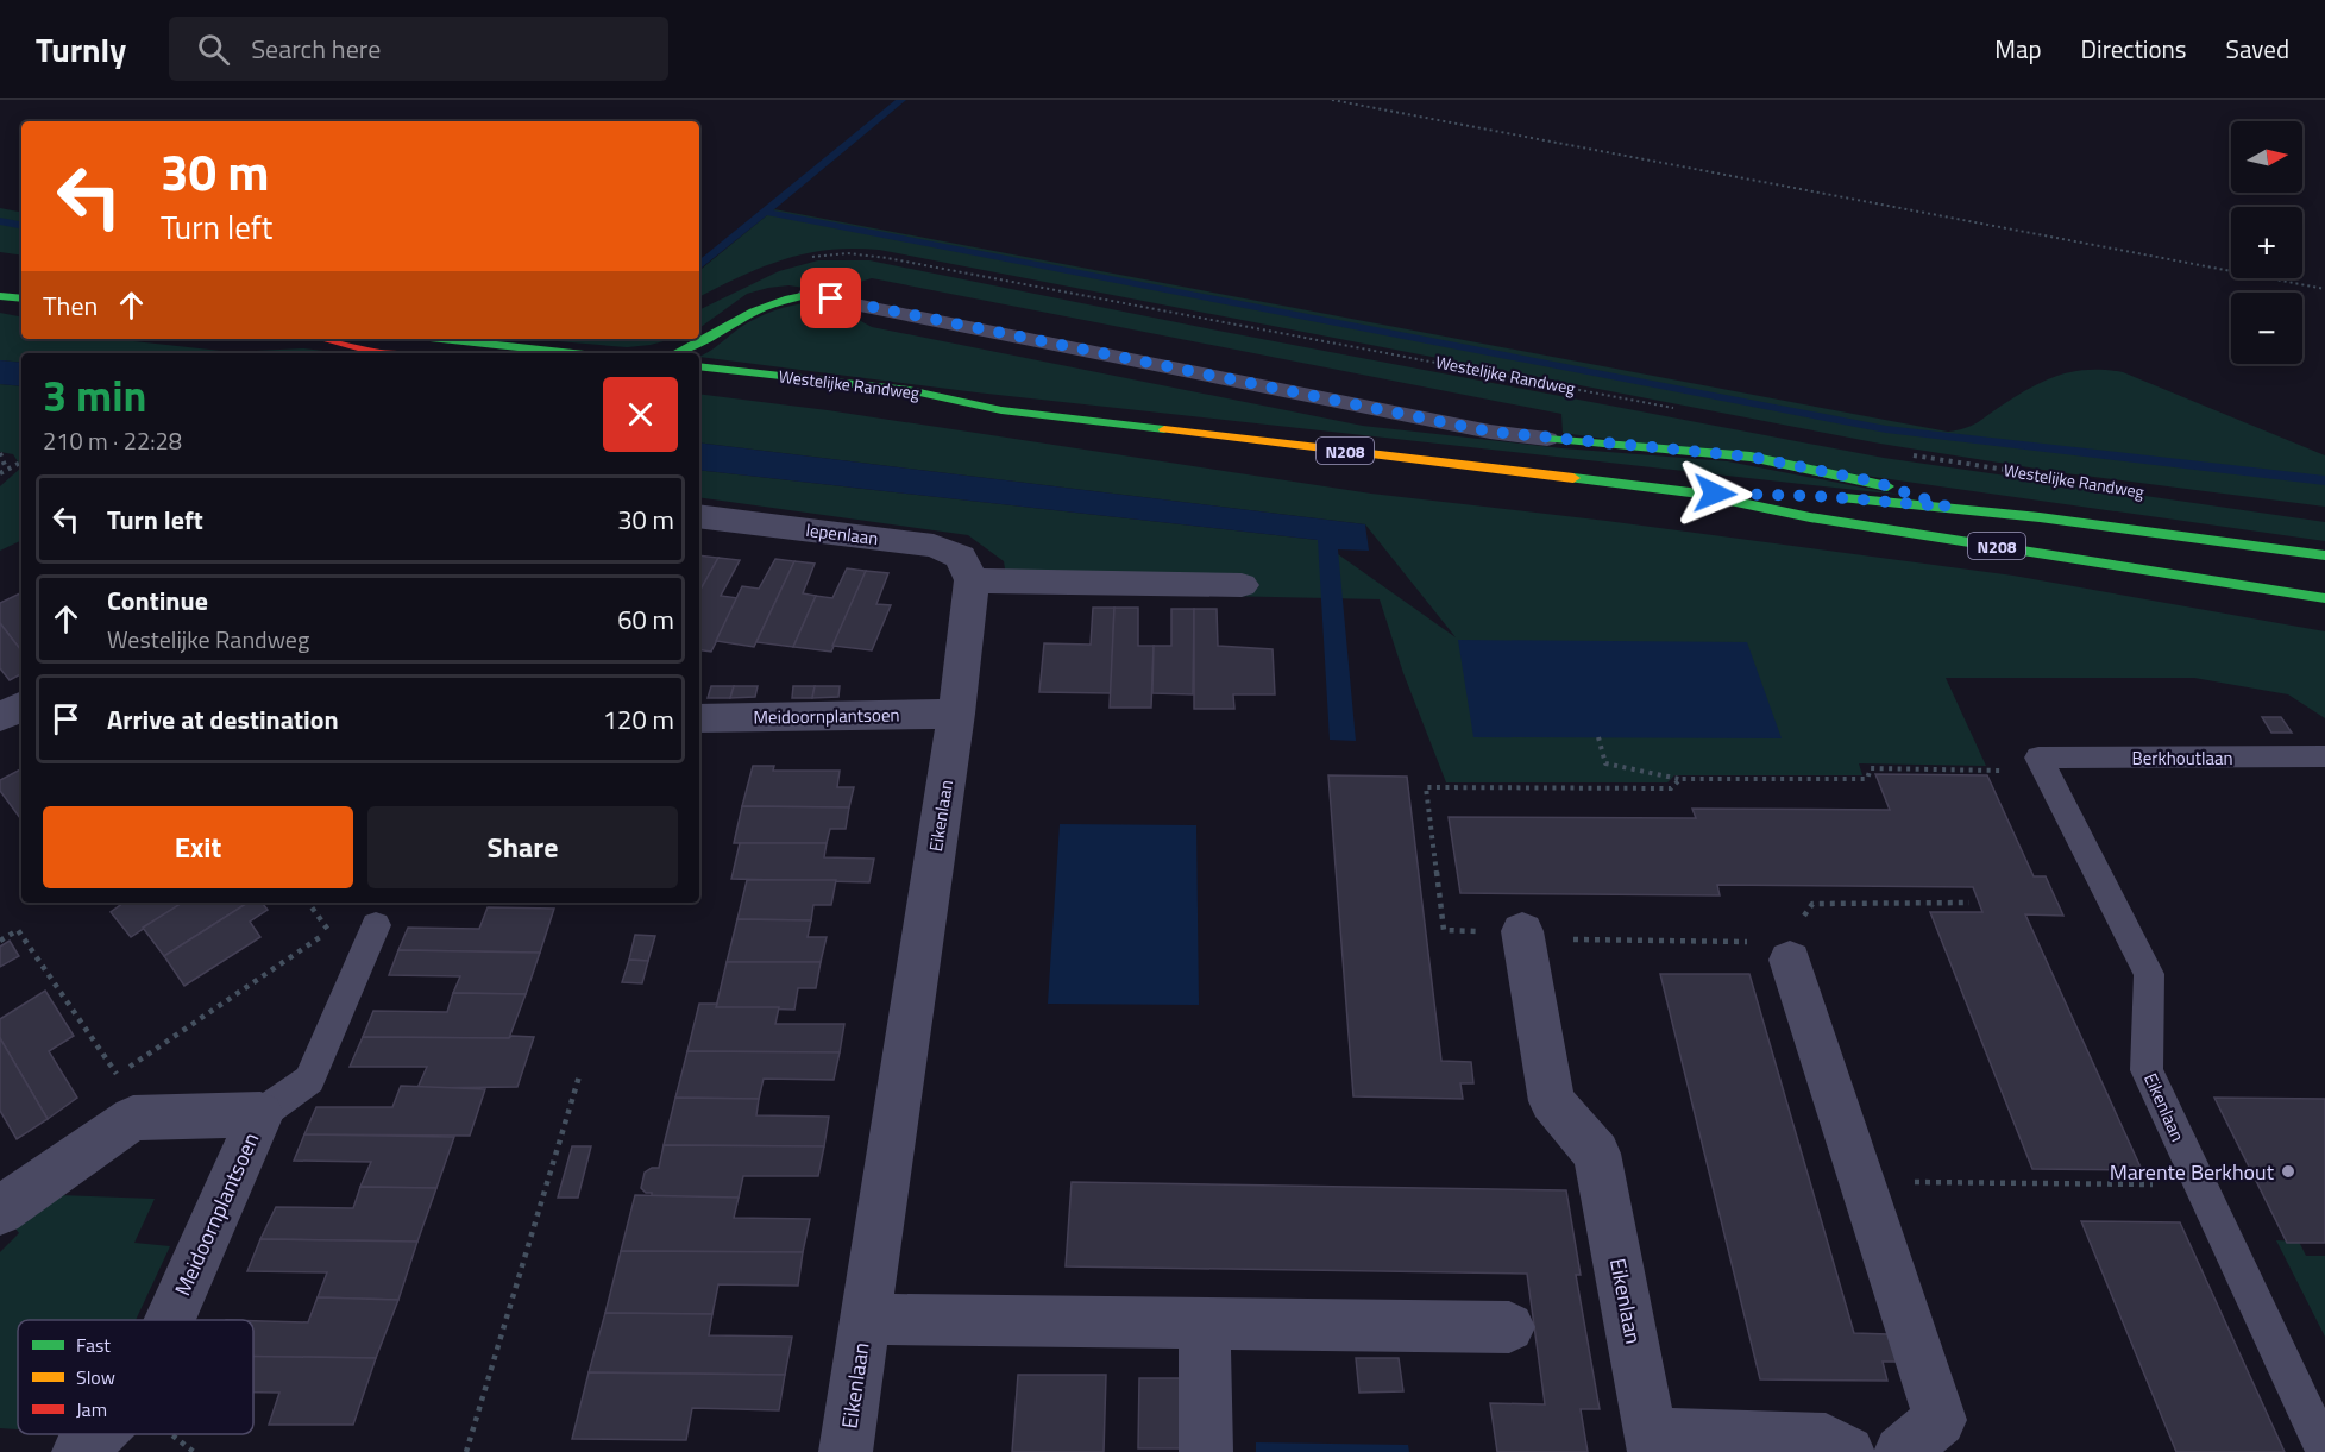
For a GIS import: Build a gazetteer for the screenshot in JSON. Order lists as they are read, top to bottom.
{
  "streets": {
    "main road": ["Westelijke Randweg", "N208"],
    "street": ["Iepenlaan", "Meidoornplantsoen", "Eikenlaan"],
    "lane": ["Berkhoutlaan"]
  },
  "crossings": [
    ["Iepenlaan", "Eikenlaan"],
    ["Meidoornplantsoen", "Eikenlaan"],
    ["Berkhoutlaan", "Eikenlaan"]
  ],
  "places": ["Marente Berkhout"],
  "legend": ["Fast", "Slow", "Jam"],
  "north": "right",
  "page": {
    "header": "Turnly",
    "search": "Search here",
    "nav": ["Map", "Directions", "Saved"],
    "map_buttons": ["+", "−"],
    "turn": ["30 m", "Turn left"],
    "then": "Then",
    "heading": ["3 min", "210 m · 22:28"],
    "list": [
      {
        "name": "Turn left",
        "value": "30 m"
      },
      {
        "name": "Continue",
        "note": "Westelijke Randweg",
        "value": "60 m"
      },
      {
        "name": "Arrive at destination",
        "value": "120 m"
      }
    ],
    "buttons": ["Exit", "Share"]
  }
}
